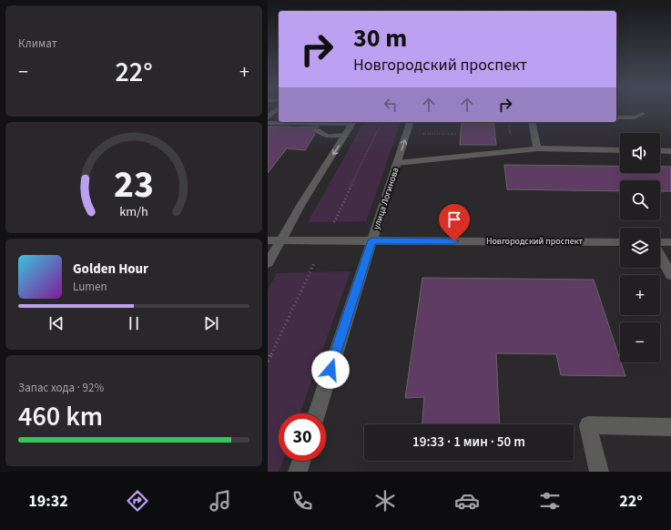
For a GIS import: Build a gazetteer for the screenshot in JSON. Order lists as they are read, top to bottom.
{
  "streets": {
    "street": ["улица Логинова", "Новгородский проспект"]
  },
  "crossings": [
    ["улица Логинова", "Новгородский проспект"]
  ],
  "page": {
    "tile": [
      "Климат",
      ["Запас хода · 92%", "460 km"]
    ],
    "turn": ["30 m", "Новгородский проспект"],
    "heat": ["−", "22°", "+"],
    "map_buttons": ["+", "−"],
    "song": ["Golden Hour", "Lumen"],
    "limit": "30",
    "trip": "19:33 · 1 мин · 50 m",
    "tabs": ["19:32", "22°"],
    "gauge": ["23", "km/h"]
  }
}
